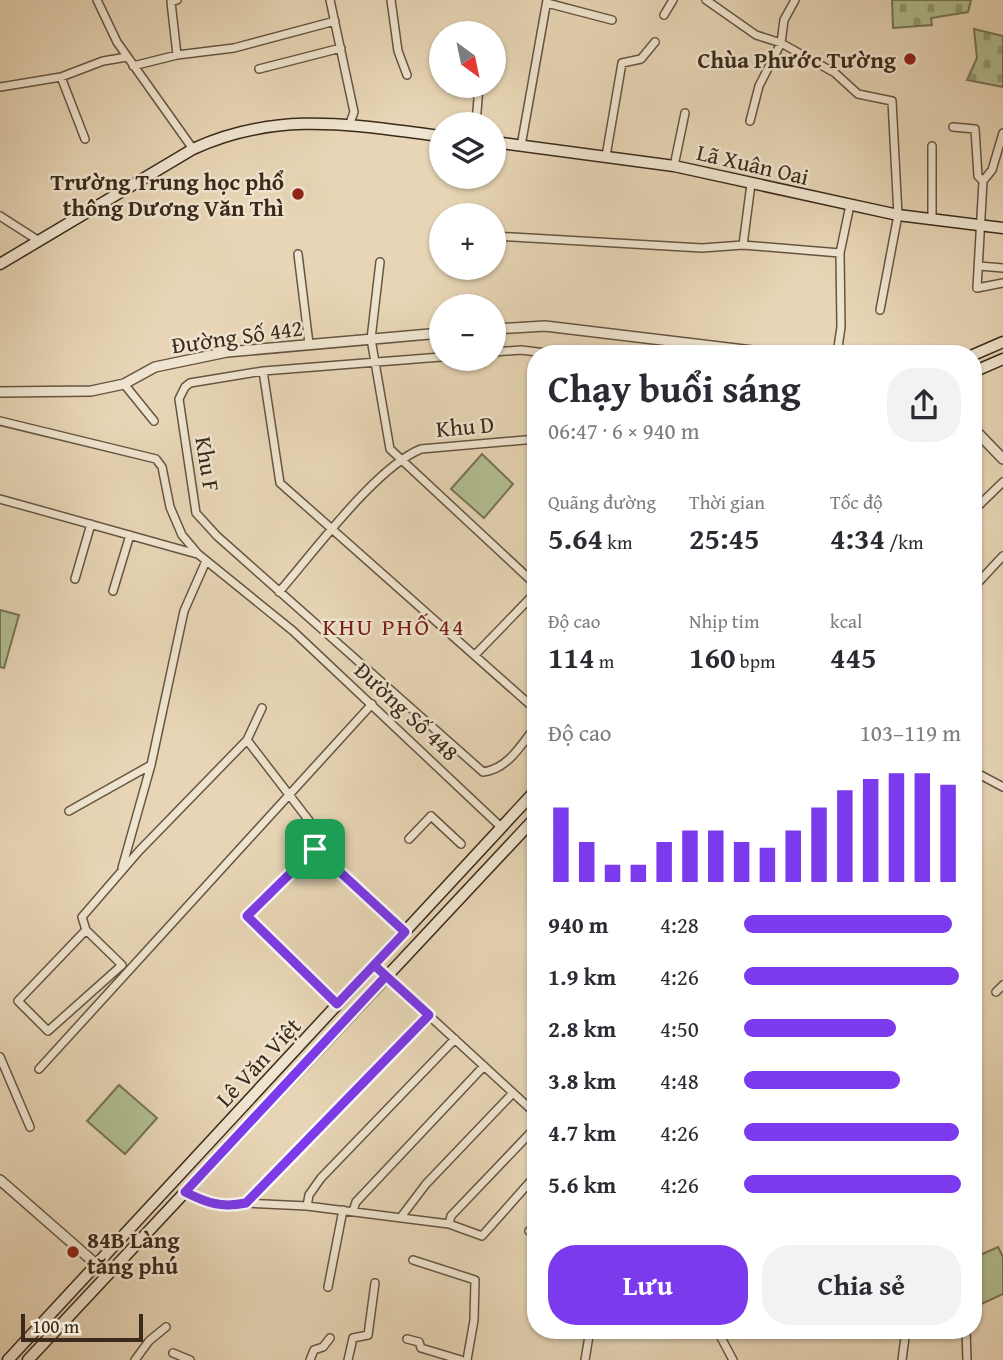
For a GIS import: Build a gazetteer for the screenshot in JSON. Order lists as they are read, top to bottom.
{
  "streets": {
    "main road": ["Lã Xuân Oai", "Lê Văn Việt"],
    "street": [
      "Đường Số 442",
      "Khu D",
      "Khu F",
      "Đường Số 448"
    ]
  },
  "crossings": [
    ["Đường Số 448", "Lê Văn Việt"]
  ],
  "districts": ["KHU PHỐ 44"],
  "places": ["Chùa Phước Tường", "Trường Trung học phổ thông Dương Văn Thì", "84B Làng tăng phú"],
  "scale_bar": "100 m",
  "north": "bottom right",
  "page": {
    "map_buttons": ["+", "−"],
    "heading": ["Chạy buổi sáng", "06:47 · 6 × 940 m"],
    "stats": [
      ["Quãng đường", "5.64 km"],
      ["Thời gian", "25:45"],
      ["Tốc độ", "4:34 /km"],
      ["Độ cao", "114 m"],
      ["Nhịp tim", "160 bpm"],
      ["kcal", "445"]
    ],
    "chart": ["Độ cao", "103–119 m"],
    "list": [
      {
        "name": "940 m",
        "note": "4:28"
      },
      {
        "name": "1.9 km",
        "note": "4:26"
      },
      {
        "name": "2.8 km",
        "note": "4:50"
      },
      {
        "name": "3.8 km",
        "note": "4:48"
      },
      {
        "name": "4.7 km",
        "note": "4:26"
      },
      {
        "name": "5.6 km",
        "note": "4:26"
      }
    ],
    "buttons": ["Lưu", "Chia sẻ"],
    "scale": "100 m"
  }
}
